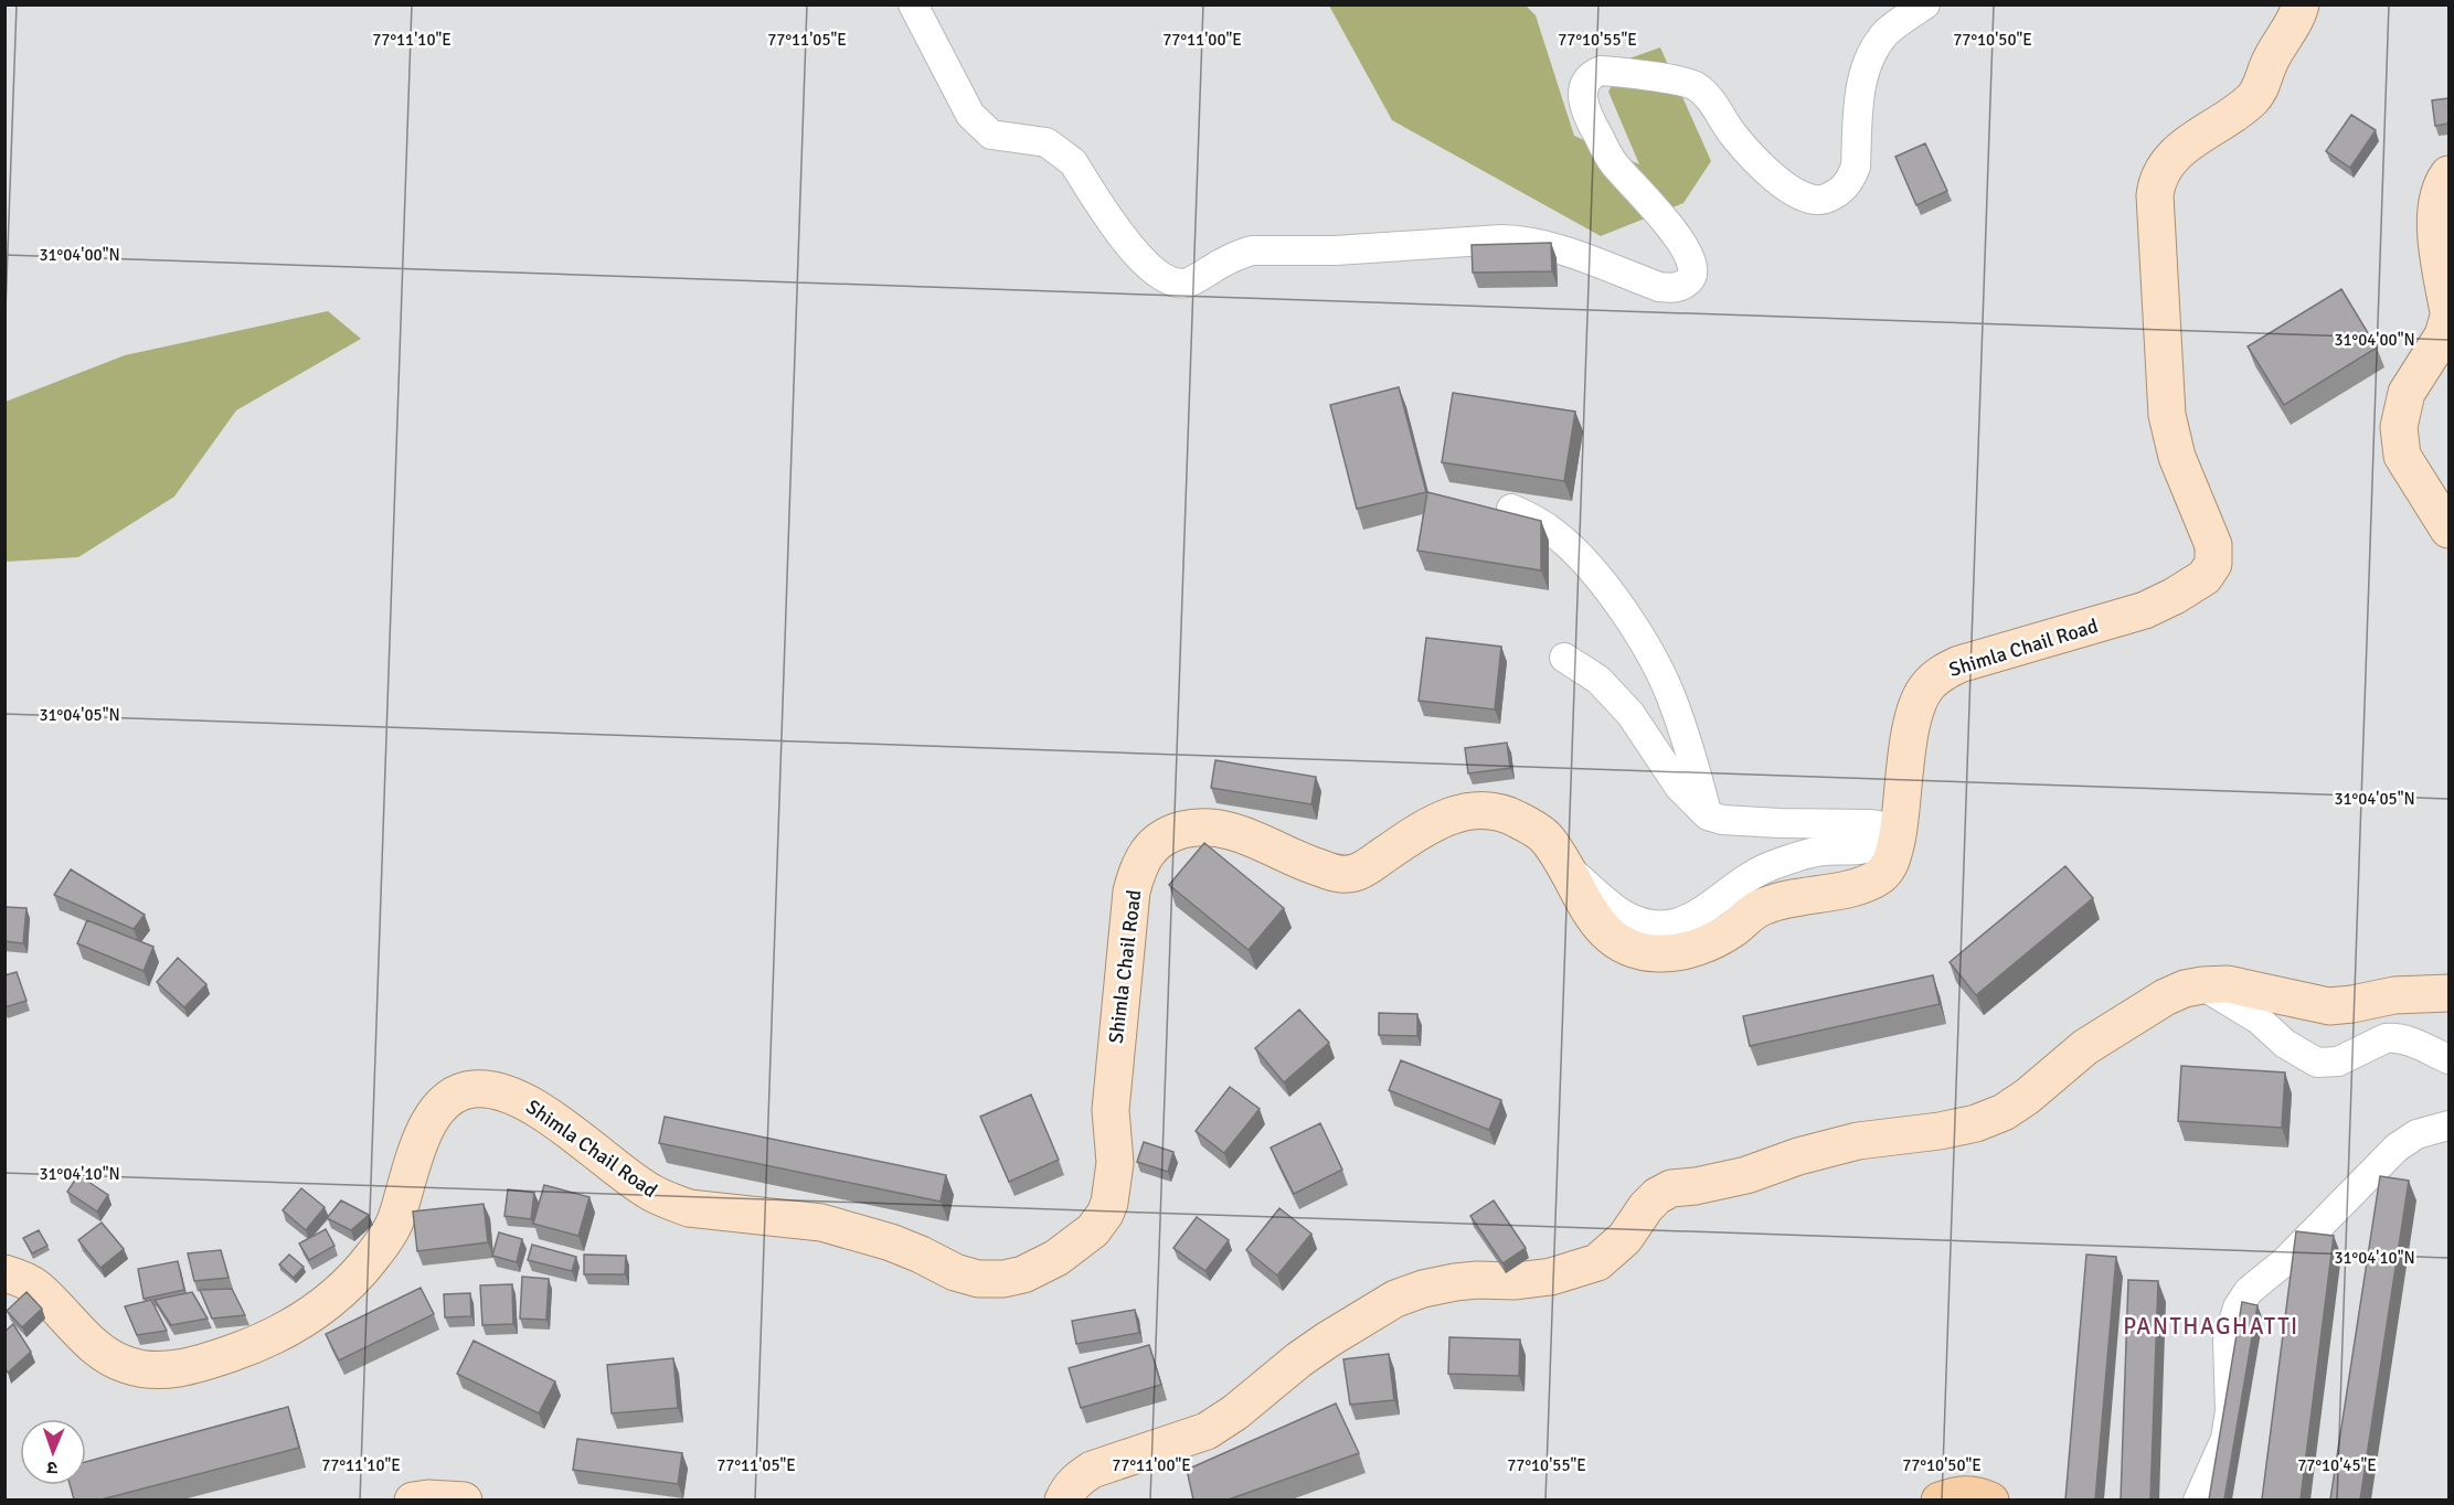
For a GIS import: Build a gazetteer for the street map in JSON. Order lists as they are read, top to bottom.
{
  "streets": {
    "main road": ["Shimla Chail Road"]
  },
  "districts": ["PANTHAGHATTI"],
  "north": "bottom",
  "coordinates": [
    "77°11'10\"E",
    "77°11'05\"E",
    "77°11'00\"E",
    "77°10'55\"E",
    "77°10'50\"E",
    "31°04'00\"N",
    "31°04'05\"N",
    "31°04'10\"N",
    "77°10'45\"E"
  ]
}
